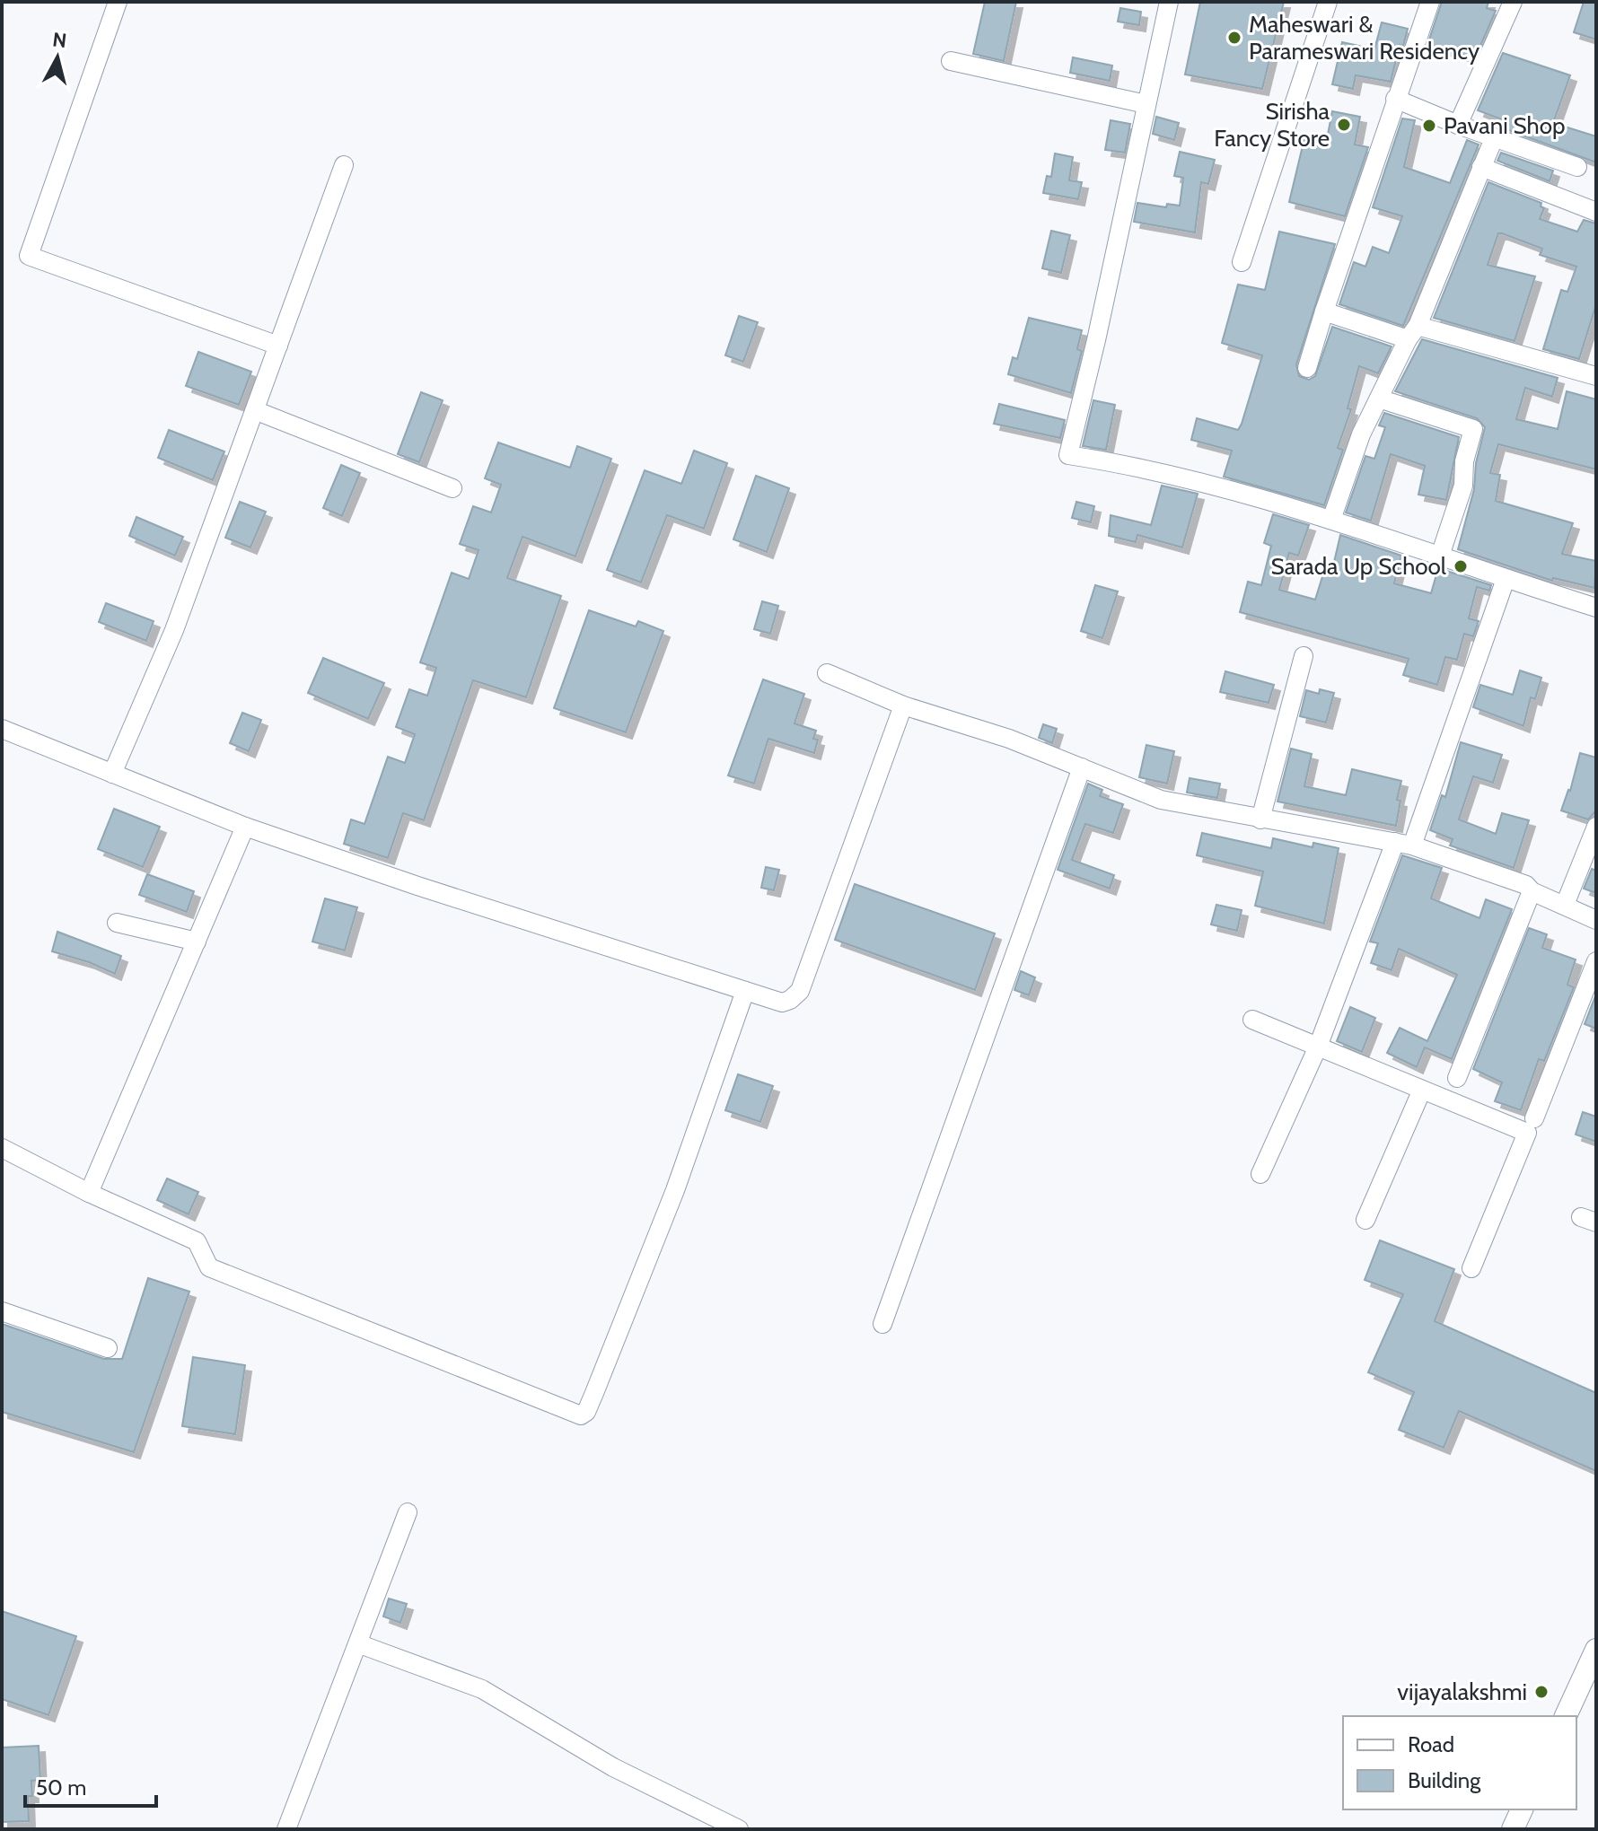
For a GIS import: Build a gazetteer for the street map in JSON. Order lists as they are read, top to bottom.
{
  "places": [
    "Maheswari & Parameswari Residency",
    "Sirisha Fancy Store",
    "Pavani Shop",
    "Sarada Up School",
    "vijayalakshmi"
  ],
  "legend": ["Road", "Building"],
  "scale_bar": "50 m",
  "north": "top"
}
